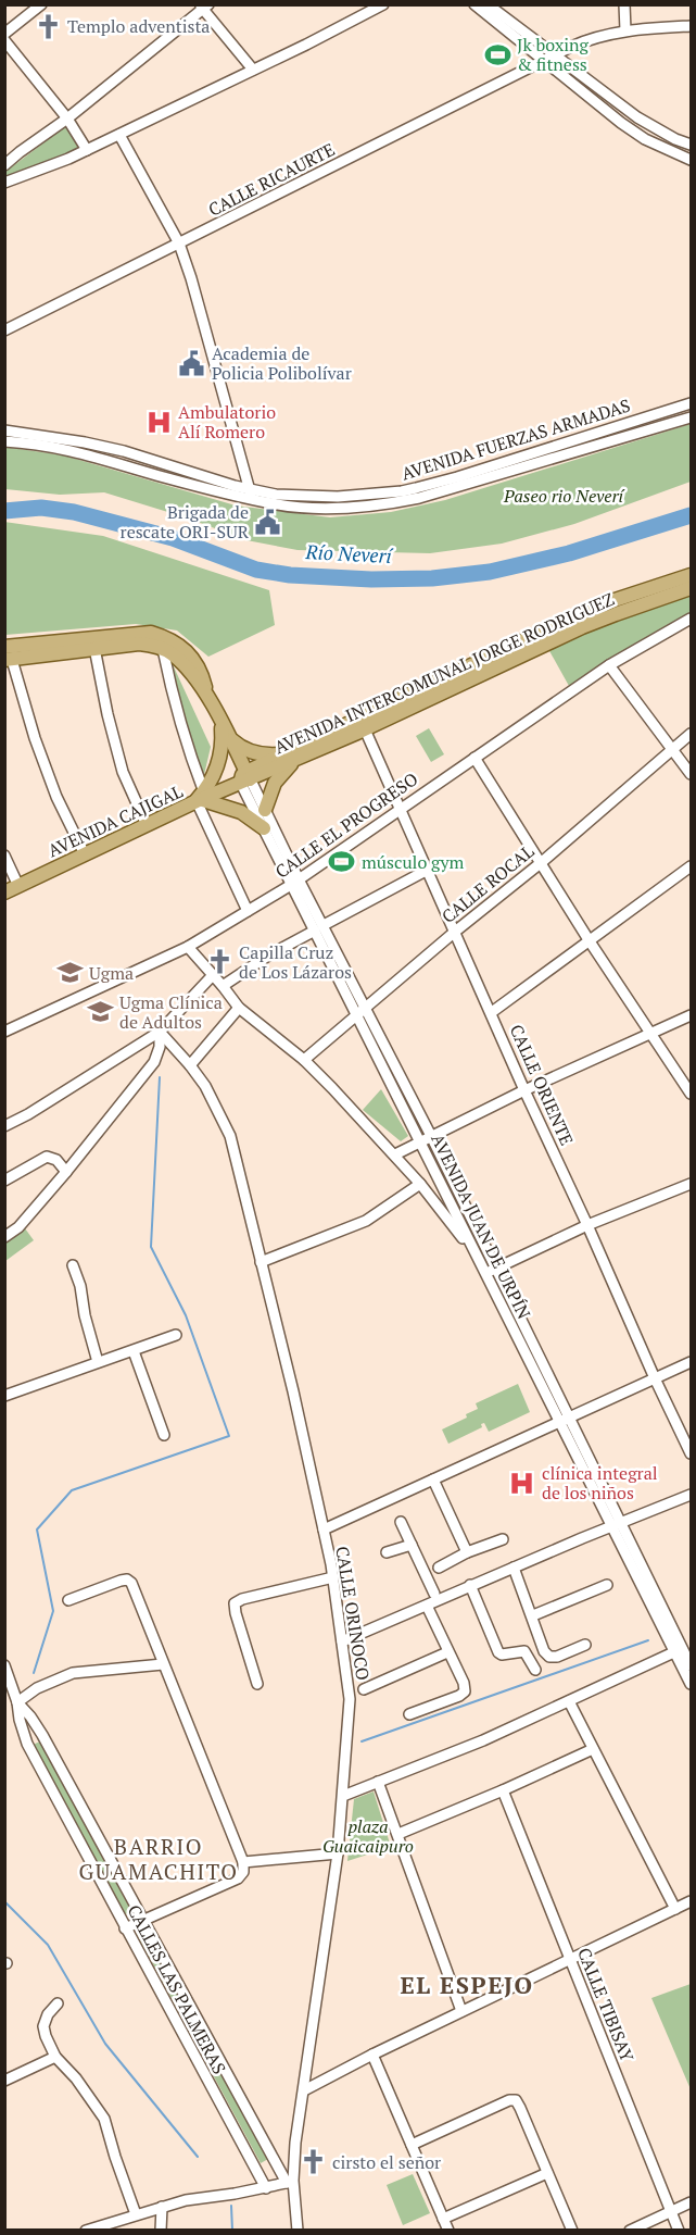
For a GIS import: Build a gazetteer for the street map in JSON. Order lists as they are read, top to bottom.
{
  "streets": {
    "main road": ["AVENIDA INTERCOMUNAL JORGE RODRIGUEZ", "AVENIDA CAJIGAL"],
    "street": [
      "CALLE RICAURTE",
      "AVENIDA FUERZAS ARMADAS",
      "CALLE EL PROGRESO",
      "CALLE ROCAL",
      "CALLE ORIENTE",
      "AVENIDA JUAN DE URPÍN",
      "CALLE ORINOCO",
      "CALLES LAS PALMERAS",
      "CALLE TIBISAY"
    ]
  },
  "crossings": [
    ["AVENIDA INTERCOMUNAL JORGE RODRIGUEZ", "AVENIDA CAJIGAL"],
    ["AVENIDA INTERCOMUNAL JORGE RODRIGUEZ", "CALLE ORIENTE"],
    ["AVENIDA INTERCOMUNAL JORGE RODRIGUEZ", "AVENIDA JUAN DE URPÍN"],
    ["AVENIDA CAJIGAL", "AVENIDA JUAN DE URPÍN"],
    ["CALLE EL PROGRESO", "CALLE ORIENTE"],
    ["CALLE EL PROGRESO", "AVENIDA JUAN DE URPÍN"],
    ["CALLE ROCAL", "CALLE ORIENTE"],
    ["CALLE ROCAL", "AVENIDA JUAN DE URPÍN"],
    ["CALLE ORINOCO", "CALLES LAS PALMERAS"]
  ],
  "districts": ["BARRIO GUAMACHITO", "EL ESPEJO"],
  "water": ["Río Neverí"],
  "parks": ["Paseo rio Neverí", "plaza Guaicaipuro"],
  "places": {
    "church": ["Templo adventista", "Capilla Cruz de Los Lázaros", "cirsto el señor"],
    "sports": ["Jk boxing & fitness", "músculo gym"],
    "public building": ["Academia de Policia Polibolívar", "Brigada de rescate ORI-SUR"],
    "hospital": ["Ambulatorio Alí Romero", "clínica integral de los niños"],
    "school or university": ["Ugma", "Ugma Clínica de Adultos"]
  }
}
